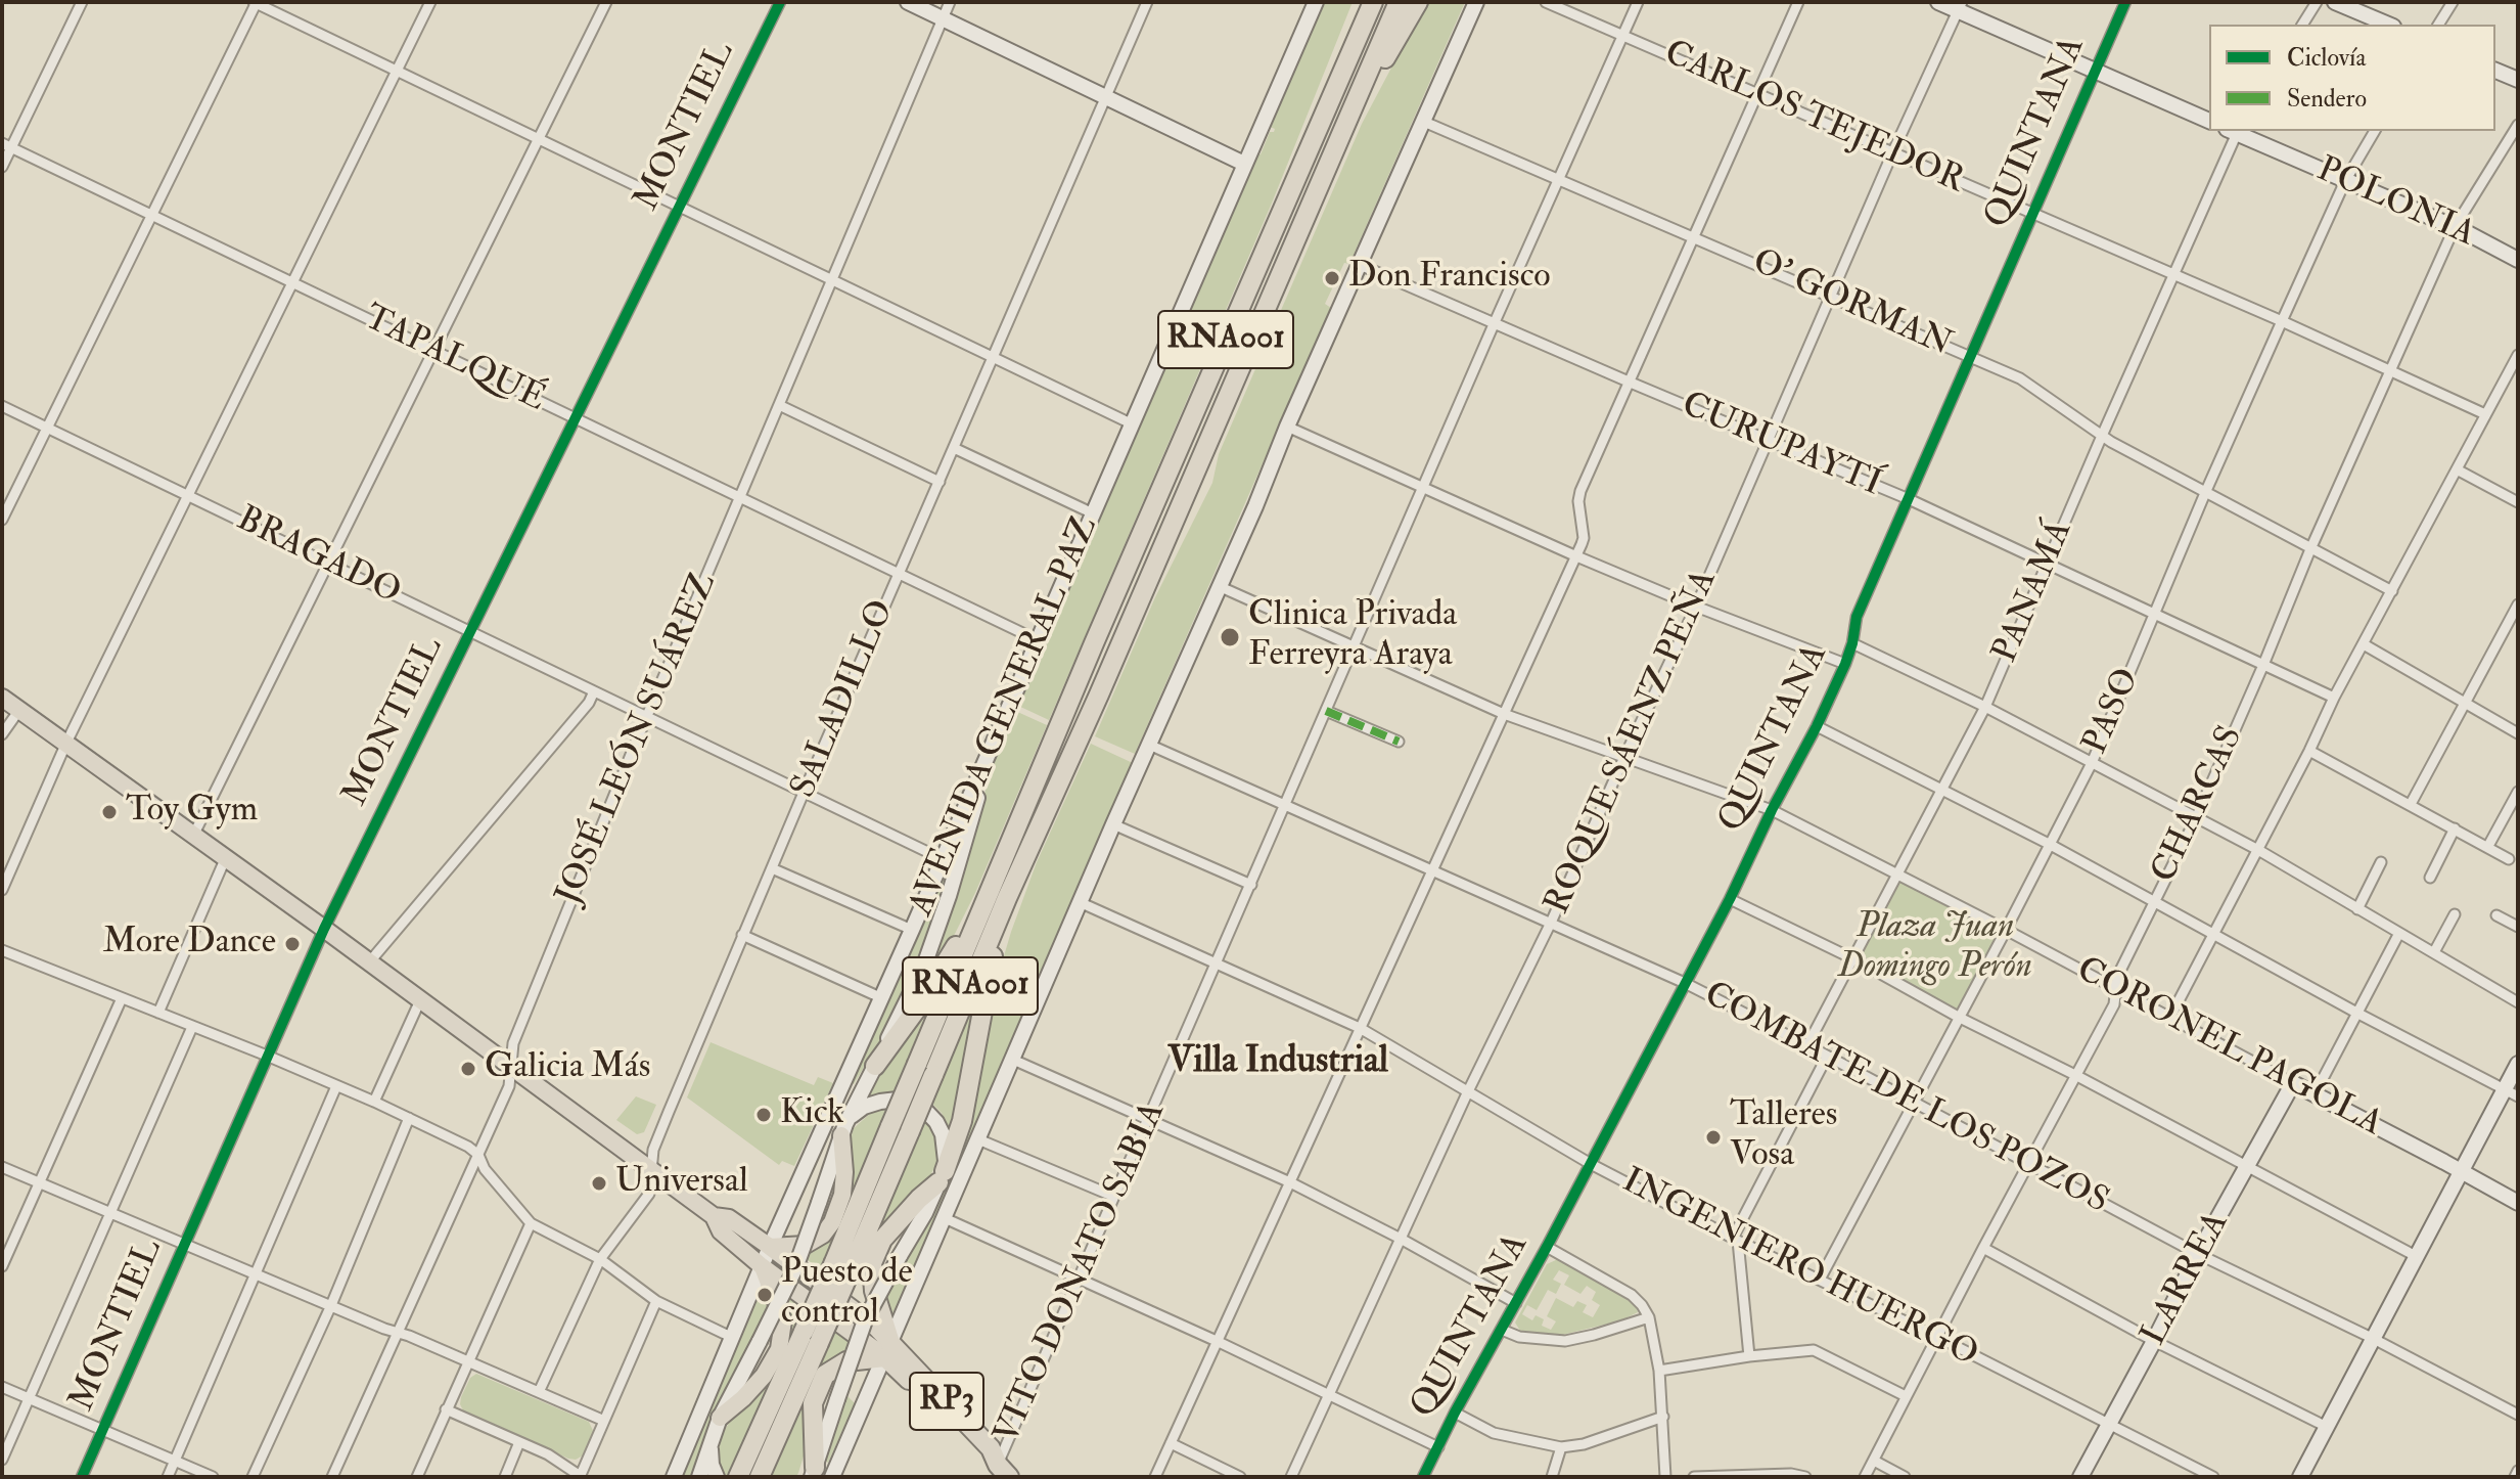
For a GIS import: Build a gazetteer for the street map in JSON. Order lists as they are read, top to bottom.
{
  "streets": {
    "highway": ["RNA001", "AVENIDA GENERAL PAZ", "RP3"],
    "street": [
      "CARLOS TEJEDOR",
      "MONTIEL",
      "QUINTANA",
      "POLONIA",
      "O' GORMAN",
      "TAPALQUÉ",
      "CURUPAYTÍ",
      "BRAGADO",
      "PANAMÁ",
      "SALADILLO",
      "PASO",
      "JOSÉ LEÓN SUÁREZ",
      "ROQUE SÁENZ PEÑA",
      "CHARCAS",
      "CORONEL PAGOLA",
      "COMBATE DE LOS POZOS",
      "INGENIERO HUERGO",
      "VITO DONATO SABIA",
      "LARREA"
    ]
  },
  "crossings": [
    ["CARLOS TEJEDOR", "QUINTANA"],
    ["CARLOS TEJEDOR", "PANAMÁ"],
    ["CARLOS TEJEDOR", "PASO"],
    ["CARLOS TEJEDOR", "ROQUE SÁENZ PEÑA"],
    ["CARLOS TEJEDOR", "CHARCAS"],
    ["CARLOS TEJEDOR", "VITO DONATO SABIA"],
    ["MONTIEL", "TAPALQUÉ"],
    ["MONTIEL", "BRAGADO"],
    ["QUINTANA", "O' GORMAN"],
    ["QUINTANA", "CURUPAYTÍ"],
    ["QUINTANA", "CORONEL PAGOLA"],
    ["QUINTANA", "COMBATE DE LOS POZOS"],
    ["QUINTANA", "INGENIERO HUERGO"],
    ["POLONIA", "PASO"],
    ["POLONIA", "CHARCAS"],
    ["O' GORMAN", "PANAMÁ"],
    ["O' GORMAN", "PASO"],
    ["O' GORMAN", "ROQUE SÁENZ PEÑA"],
    ["O' GORMAN", "CHARCAS"],
    ["O' GORMAN", "VITO DONATO SABIA"],
    ["TAPALQUÉ", "SALADILLO"],
    ["TAPALQUÉ", "AVENIDA GENERAL PAZ"],
    ["TAPALQUÉ", "JOSÉ LEÓN SUÁREZ"],
    ["CURUPAYTÍ", "PANAMÁ"],
    ["CURUPAYTÍ", "PASO"],
    ["CURUPAYTÍ", "ROQUE SÁENZ PEÑA"],
    ["CURUPAYTÍ", "CHARCAS"],
    ["CURUPAYTÍ", "VITO DONATO SABIA"],
    ["BRAGADO", "SALADILLO"],
    ["BRAGADO", "AVENIDA GENERAL PAZ"],
    ["BRAGADO", "JOSÉ LEÓN SUÁREZ"],
    ["PANAMÁ", "CORONEL PAGOLA"],
    ["PANAMÁ", "COMBATE DE LOS POZOS"],
    ["PASO", "CORONEL PAGOLA"],
    ["PASO", "COMBATE DE LOS POZOS"],
    ["PASO", "INGENIERO HUERGO"],
    ["ROQUE SÁENZ PEÑA", "CORONEL PAGOLA"],
    ["ROQUE SÁENZ PEÑA", "COMBATE DE LOS POZOS"],
    ["ROQUE SÁENZ PEÑA", "INGENIERO HUERGO"],
    ["CHARCAS", "CORONEL PAGOLA"],
    ["CHARCAS", "COMBATE DE LOS POZOS"],
    ["CHARCAS", "INGENIERO HUERGO"],
    ["CORONEL PAGOLA", "VITO DONATO SABIA"],
    ["CORONEL PAGOLA", "LARREA"],
    ["COMBATE DE LOS POZOS", "VITO DONATO SABIA"],
    ["COMBATE DE LOS POZOS", "LARREA"],
    ["INGENIERO HUERGO", "VITO DONATO SABIA"],
    ["INGENIERO HUERGO", "LARREA"],
    ["VITO DONATO SABIA", "RP3"]
  ],
  "districts": ["Villa Industrial"],
  "parks": ["Plaza Juan Domingo Perón"],
  "places": [
    "Don Francisco",
    "Clinica Privada Ferreyra Araya",
    "Toy Gym",
    "More Dance",
    "Galicia Más",
    "Kick",
    "Talleres Vosa",
    "Universal",
    "Puesto de control"
  ],
  "legend": ["Ciclovía", "Sendero"]
}
